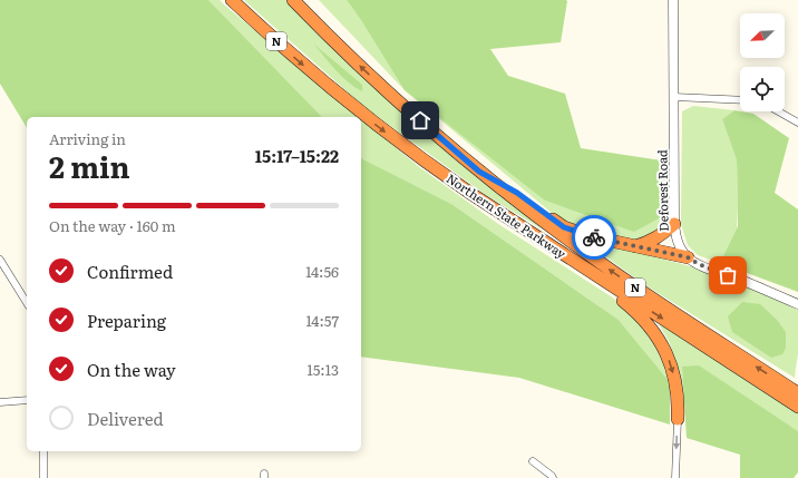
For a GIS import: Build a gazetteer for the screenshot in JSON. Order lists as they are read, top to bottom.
{
  "streets": {
    "highway": ["N", "Northern State Parkway"],
    "street": ["Deforest Road"]
  },
  "north": "bottom left",
  "page": {
    "heading": ["2 min", "Arriving in", "15:17–15:22"],
    "bar": "On the way · 160 m",
    "list": [
      ["Confirmed", "14:56"],
      ["Preparing", "14:57"],
      ["On the way", "15:13"],
      "Delivered"
    ]
  }
}
